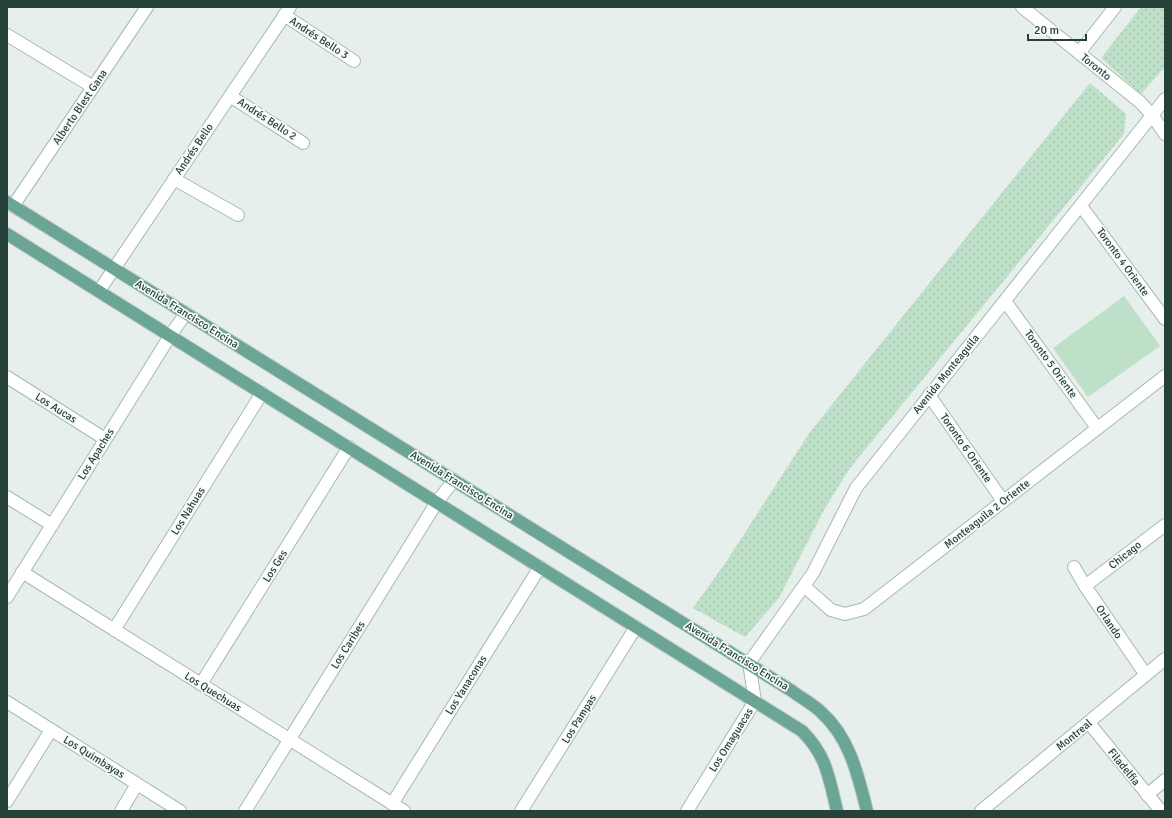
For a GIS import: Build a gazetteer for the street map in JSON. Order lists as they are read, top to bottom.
{
  "streets": {
    "main road": ["Avenida Francisco Encina"],
    "street": [
      "Andrés Bello 3",
      "Toronto",
      "Alberto Blest Gana",
      "Andrés Bello 2",
      "Andrés Bello",
      "Toronto 4 Oriente",
      "Toronto 5 Oriente",
      "Avenida Monteaguila",
      "Los Aucas",
      "Toronto 6 Oriente",
      "Los Apaches",
      "Los Nahuas",
      "Monteaguila 2 Oriente",
      "Chicago",
      "Los Ges",
      "Orlando",
      "Los Caribes",
      "Los Yanaconas",
      "Los Quechuas",
      "Los Pampas",
      "Montreal",
      "Los Omaguacas",
      "Los Quimbayas",
      "Filadelfia"
    ]
  },
  "crossings": [
    ["Andrés Bello 3", "Andrés Bello"],
    ["Toronto", "Avenida Monteaguila"],
    ["Alberto Blest Gana", "Avenida Francisco Encina"],
    ["Andrés Bello 2", "Andrés Bello"],
    ["Andrés Bello", "Avenida Francisco Encina"],
    ["Toronto 4 Oriente", "Avenida Monteaguila"],
    ["Avenida Francisco Encina", "Avenida Monteaguila"],
    ["Avenida Francisco Encina", "Los Apaches"],
    ["Avenida Francisco Encina", "Los Caribes"],
    ["Avenida Francisco Encina", "Los Omaguacas"],
    ["Toronto 5 Oriente", "Avenida Monteaguila"],
    ["Toronto 5 Oriente", "Monteaguila 2 Oriente"],
    ["Avenida Monteaguila", "Toronto 6 Oriente"],
    ["Avenida Monteaguila", "Monteaguila 2 Oriente"],
    ["Avenida Monteaguila", "Los Omaguacas"],
    ["Los Aucas", "Los Apaches"],
    ["Toronto 6 Oriente", "Monteaguila 2 Oriente"],
    ["Los Apaches", "Los Quechuas"],
    ["Los Nahuas", "Los Quechuas"],
    ["Chicago", "Orlando"],
    ["Los Ges", "Los Quechuas"],
    ["Orlando", "Montreal"],
    ["Los Caribes", "Los Quechuas"],
    ["Los Yanaconas", "Los Quechuas"],
    ["Montreal", "Filadelfia"]
  ],
  "scale_bar": "20 m"
}
